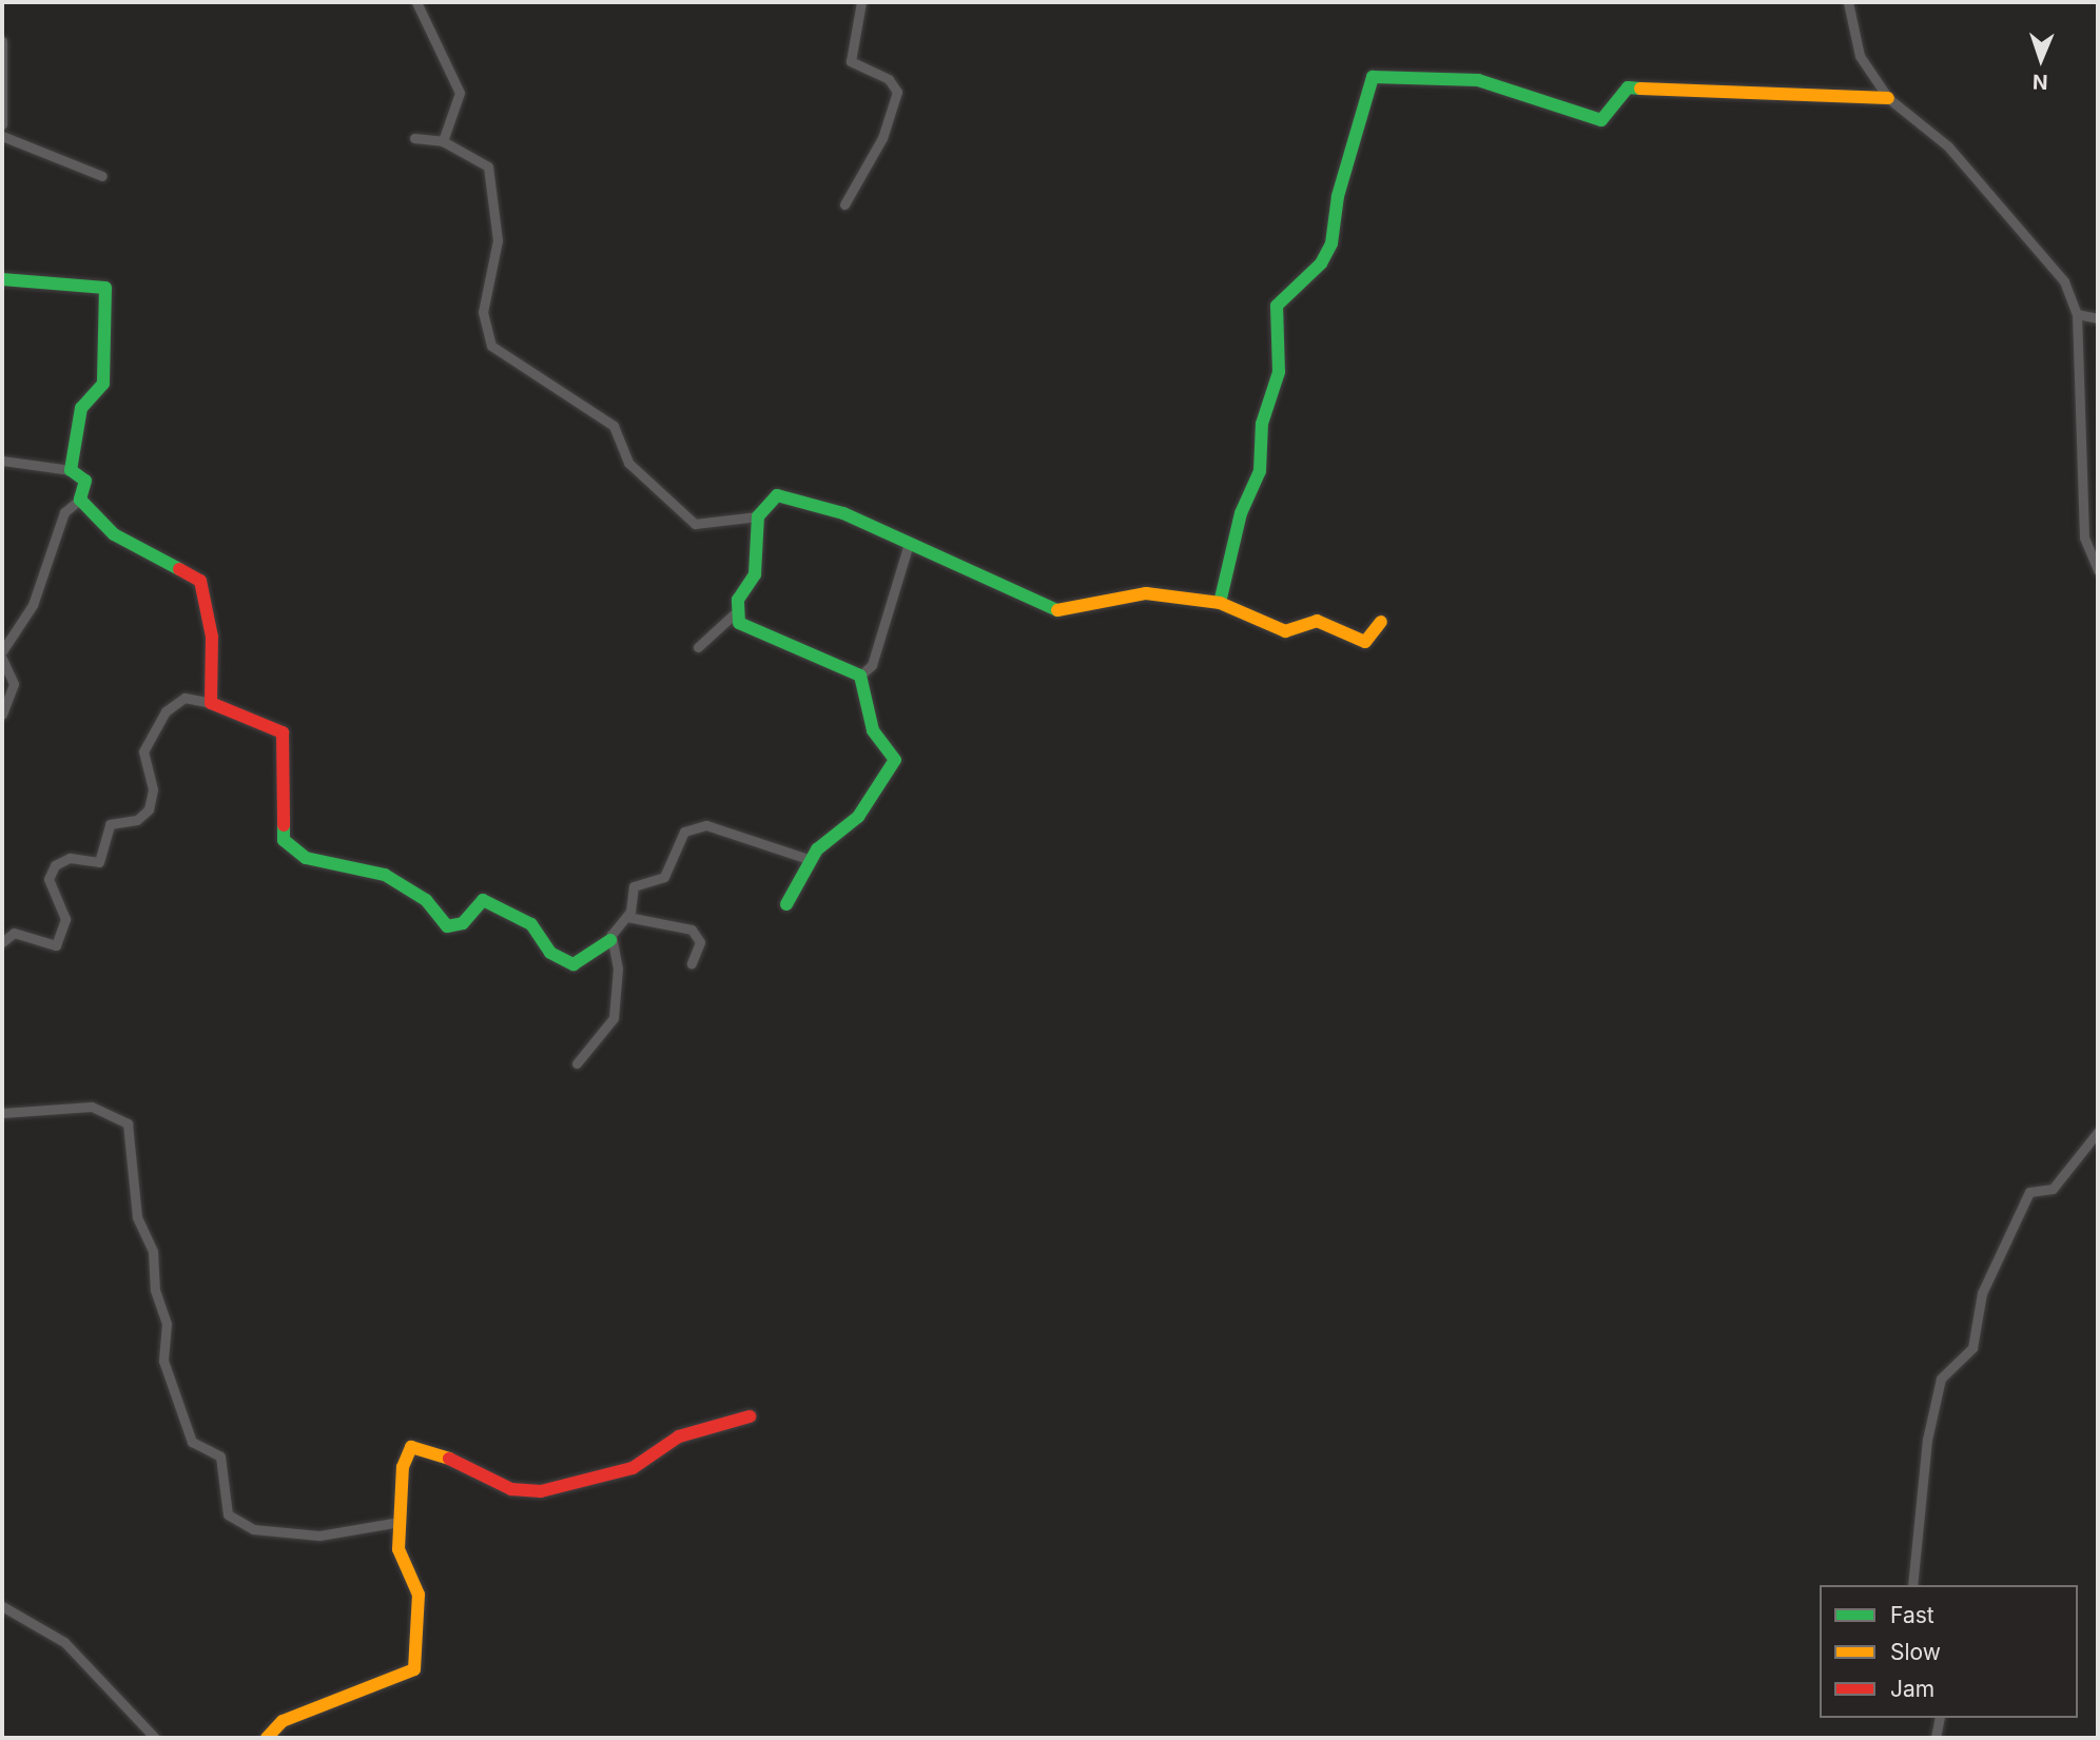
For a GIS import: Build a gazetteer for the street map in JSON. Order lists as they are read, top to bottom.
{
  "legend": ["Fast", "Slow", "Jam"],
  "north": "bottom"
}
